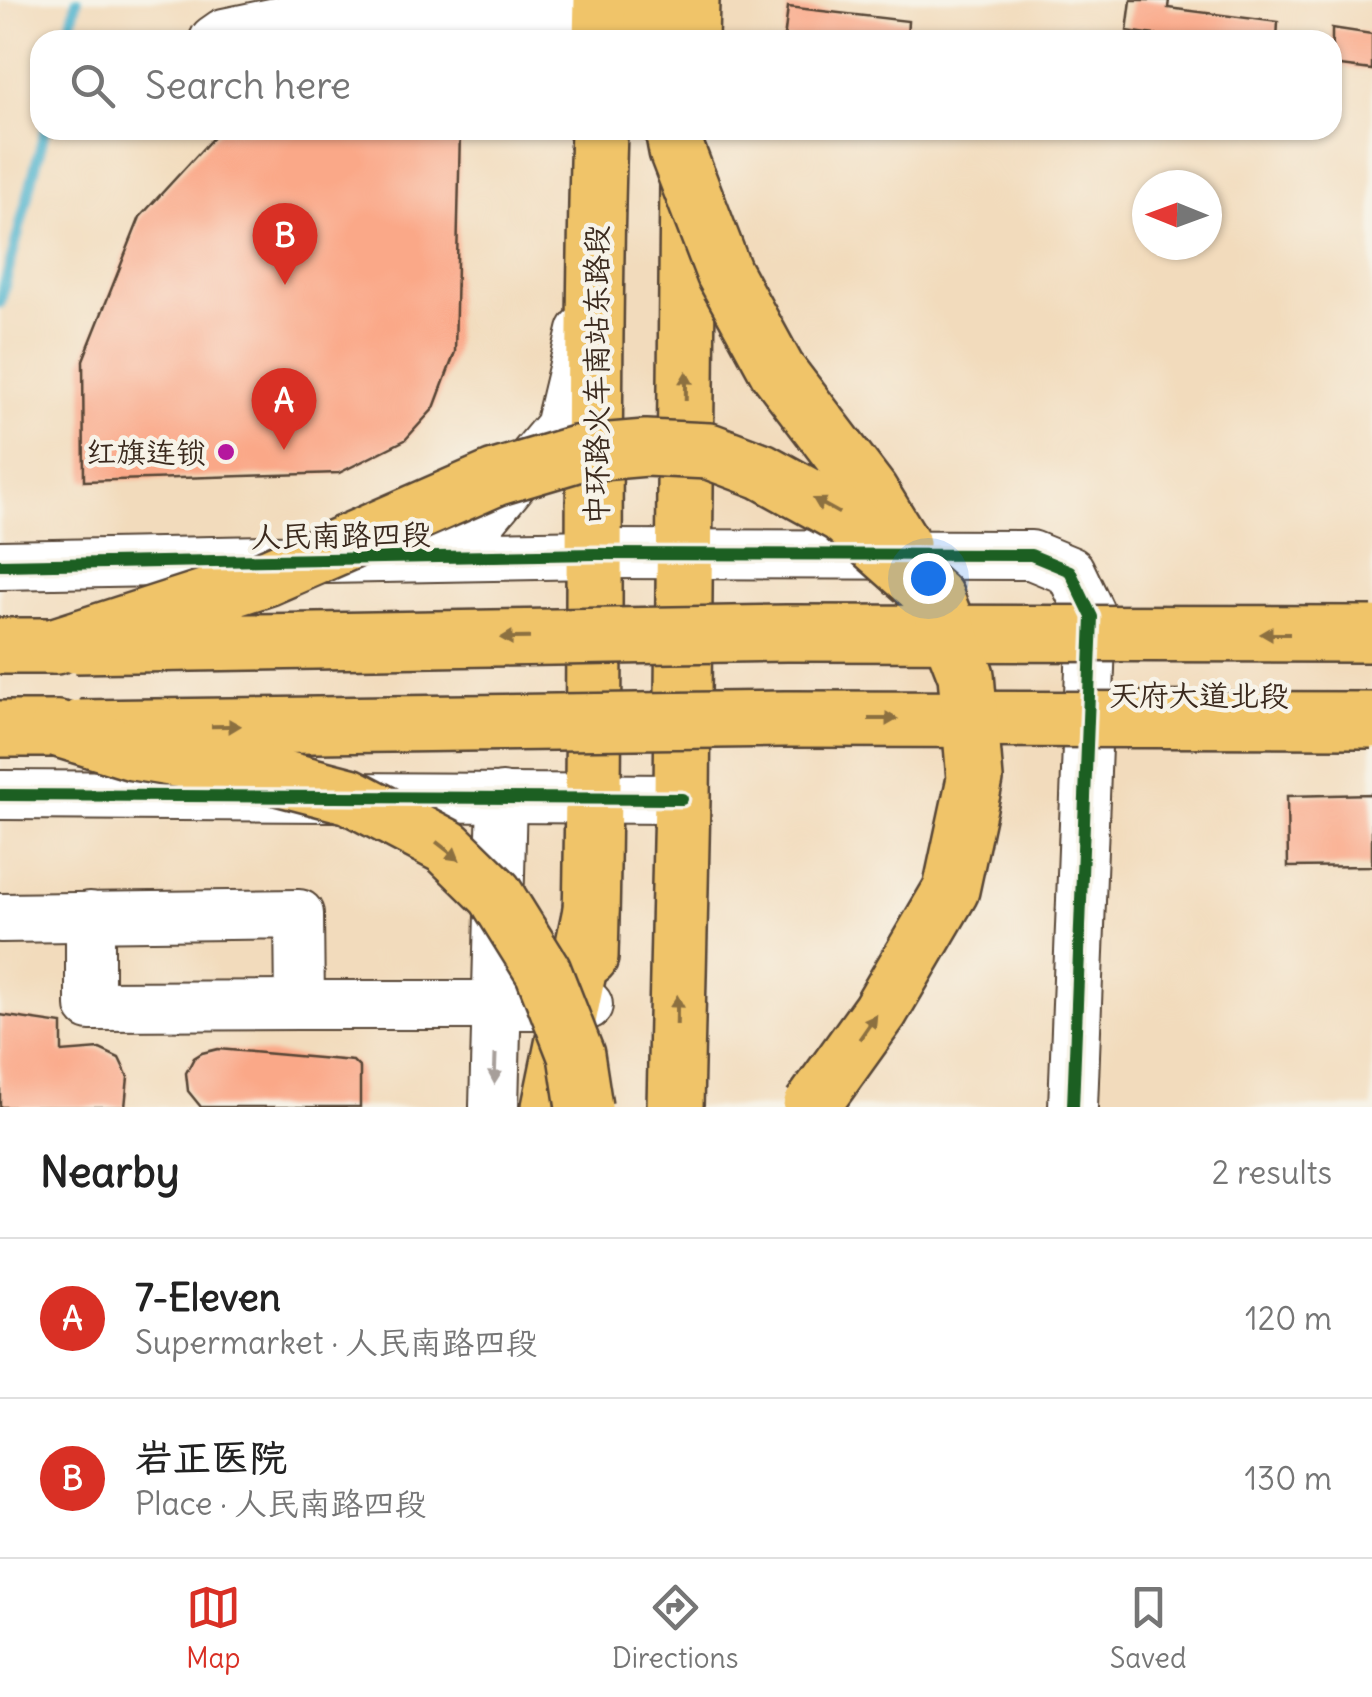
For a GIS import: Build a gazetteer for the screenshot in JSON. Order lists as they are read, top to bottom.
{
  "streets": {
    "main road": ["中环路火车南站东路段", "天府大道北段"],
    "street": ["人民南路四段"]
  },
  "crossings": [
    ["中环路火车南站东路段", "人民南路四段"]
  ],
  "places": ["红旗连锁"],
  "north": "left",
  "page": {
    "search": "Search here",
    "pins": ["B", "A"],
    "heading": ["Nearby", "2 results"],
    "list": [
      {
        "mark": "A",
        "name": "7-Eleven",
        "note": "Supermarket · 人民南路四段",
        "value": "120 m"
      },
      {
        "mark": "B",
        "name": "岩正医院",
        "note": "Place · 人民南路四段",
        "value": "130 m"
      }
    ],
    "nav": ["Map", "Directions", "Saved"]
  }
}
